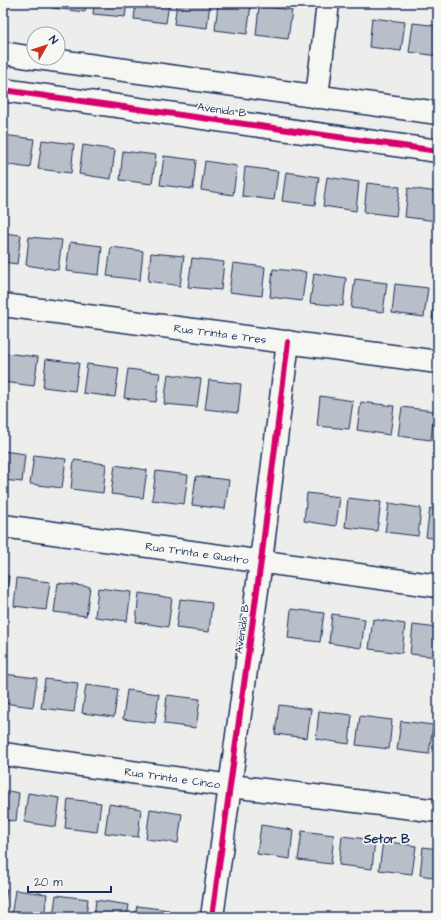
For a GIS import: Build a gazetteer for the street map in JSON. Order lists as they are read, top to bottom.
{
  "streets": {
    "street": [
      "Avenida B",
      "Rua Trinta e Tres",
      "Rua Trinta e Quatro",
      "Rua Trinta e Cinco"
    ]
  },
  "crossings": [
    ["Avenida B", "Rua Trinta e Tres"],
    ["Avenida B", "Rua Trinta e Quatro"],
    ["Avenida B", "Rua Trinta e Cinco"]
  ],
  "districts": ["Setor B"],
  "scale_bar": "20 m",
  "north": "top right"
}
